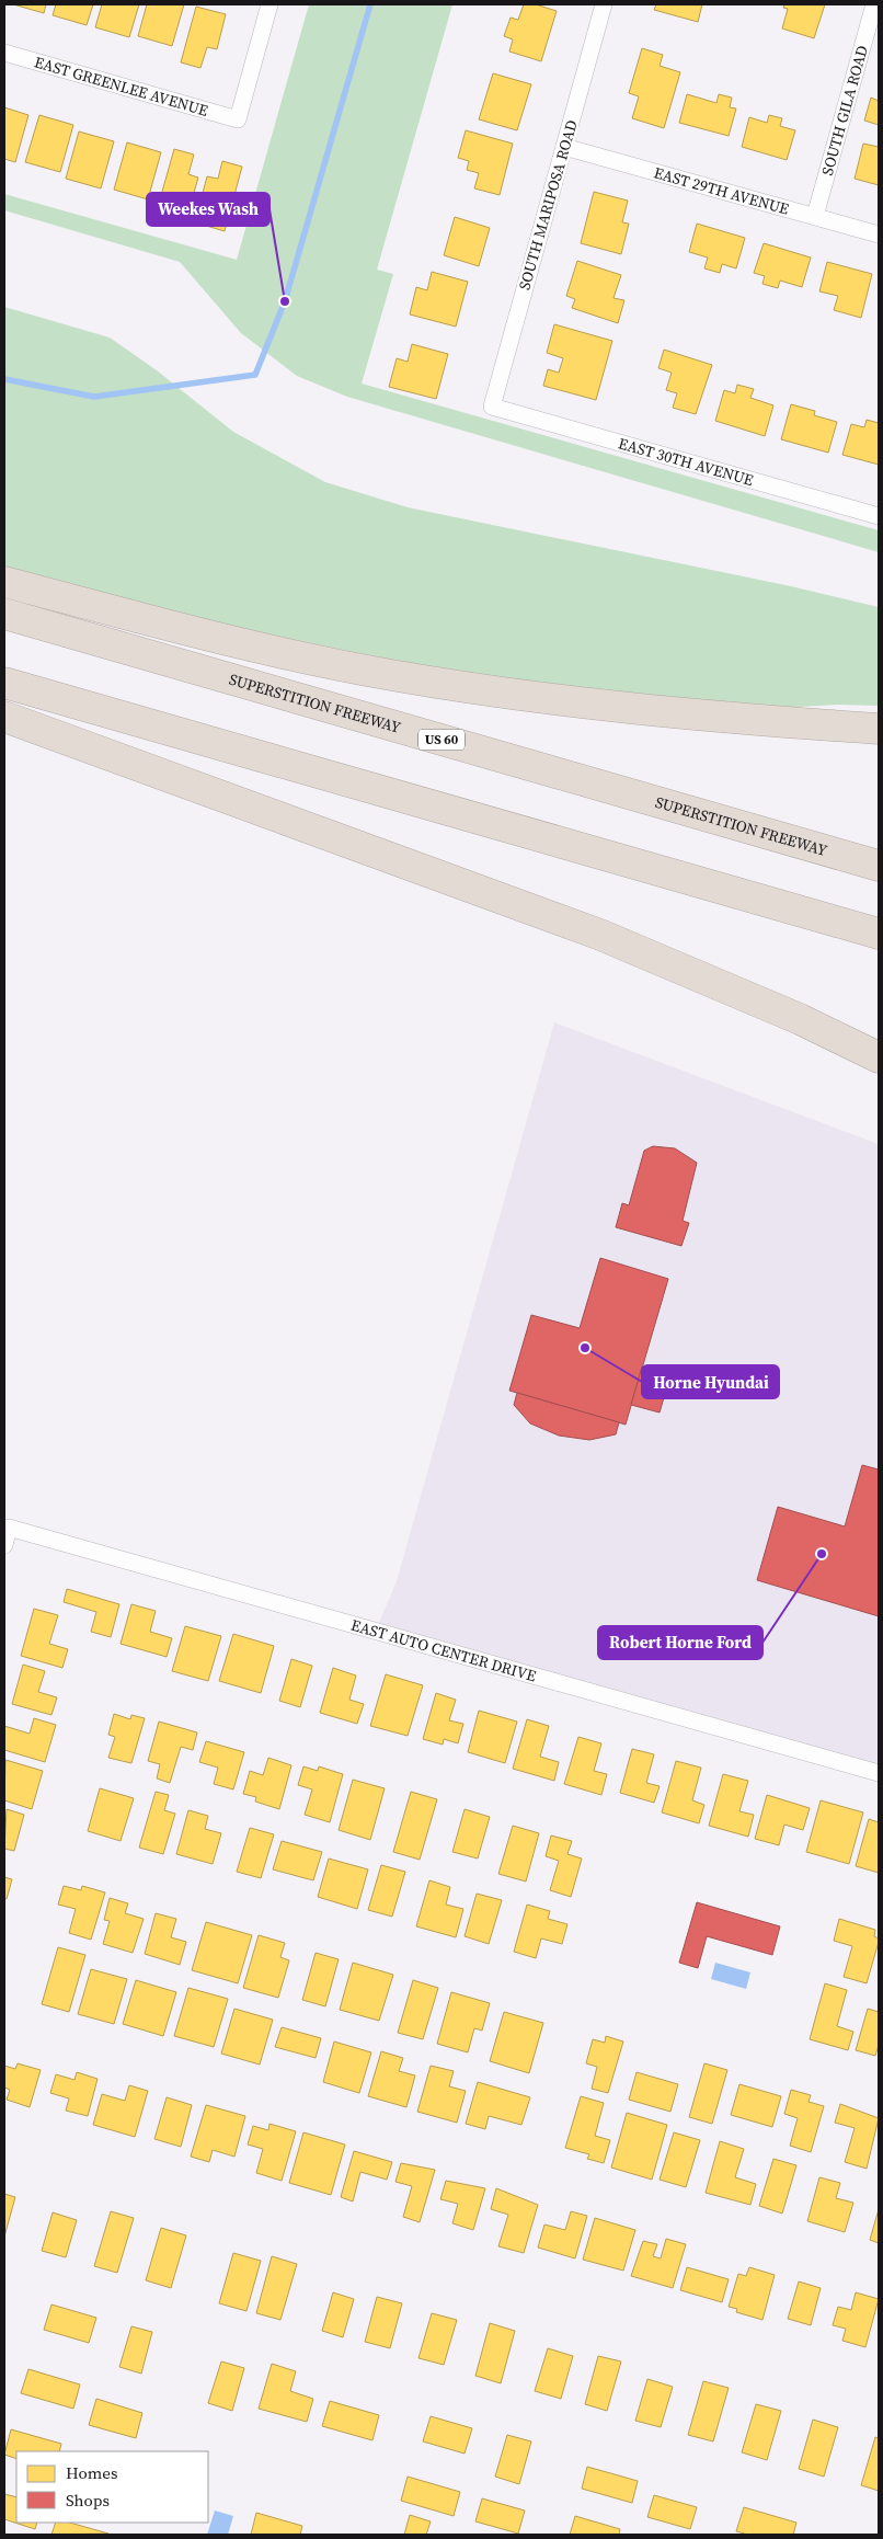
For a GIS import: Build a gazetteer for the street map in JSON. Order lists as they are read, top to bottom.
{
  "streets": {
    "highway": ["SUPERSTITION FREEWAY", "US 60"],
    "street": [
      "EAST GREENLEE AVENUE",
      "SOUTH GILA ROAD",
      "EAST 29TH AVENUE",
      "SOUTH MARIPOSA ROAD",
      "EAST 30TH AVENUE",
      "EAST AUTO CENTER DRIVE"
    ]
  },
  "crossings": [
    ["SOUTH GILA ROAD", "EAST 29TH AVENUE"],
    ["EAST 29TH AVENUE", "SOUTH MARIPOSA ROAD"],
    ["SOUTH MARIPOSA ROAD", "EAST 30TH AVENUE"]
  ],
  "places": ["Weekes Wash", "Horne Hyundai", "Robert Horne Ford"],
  "legend": ["Homes", "Shops"]
}
